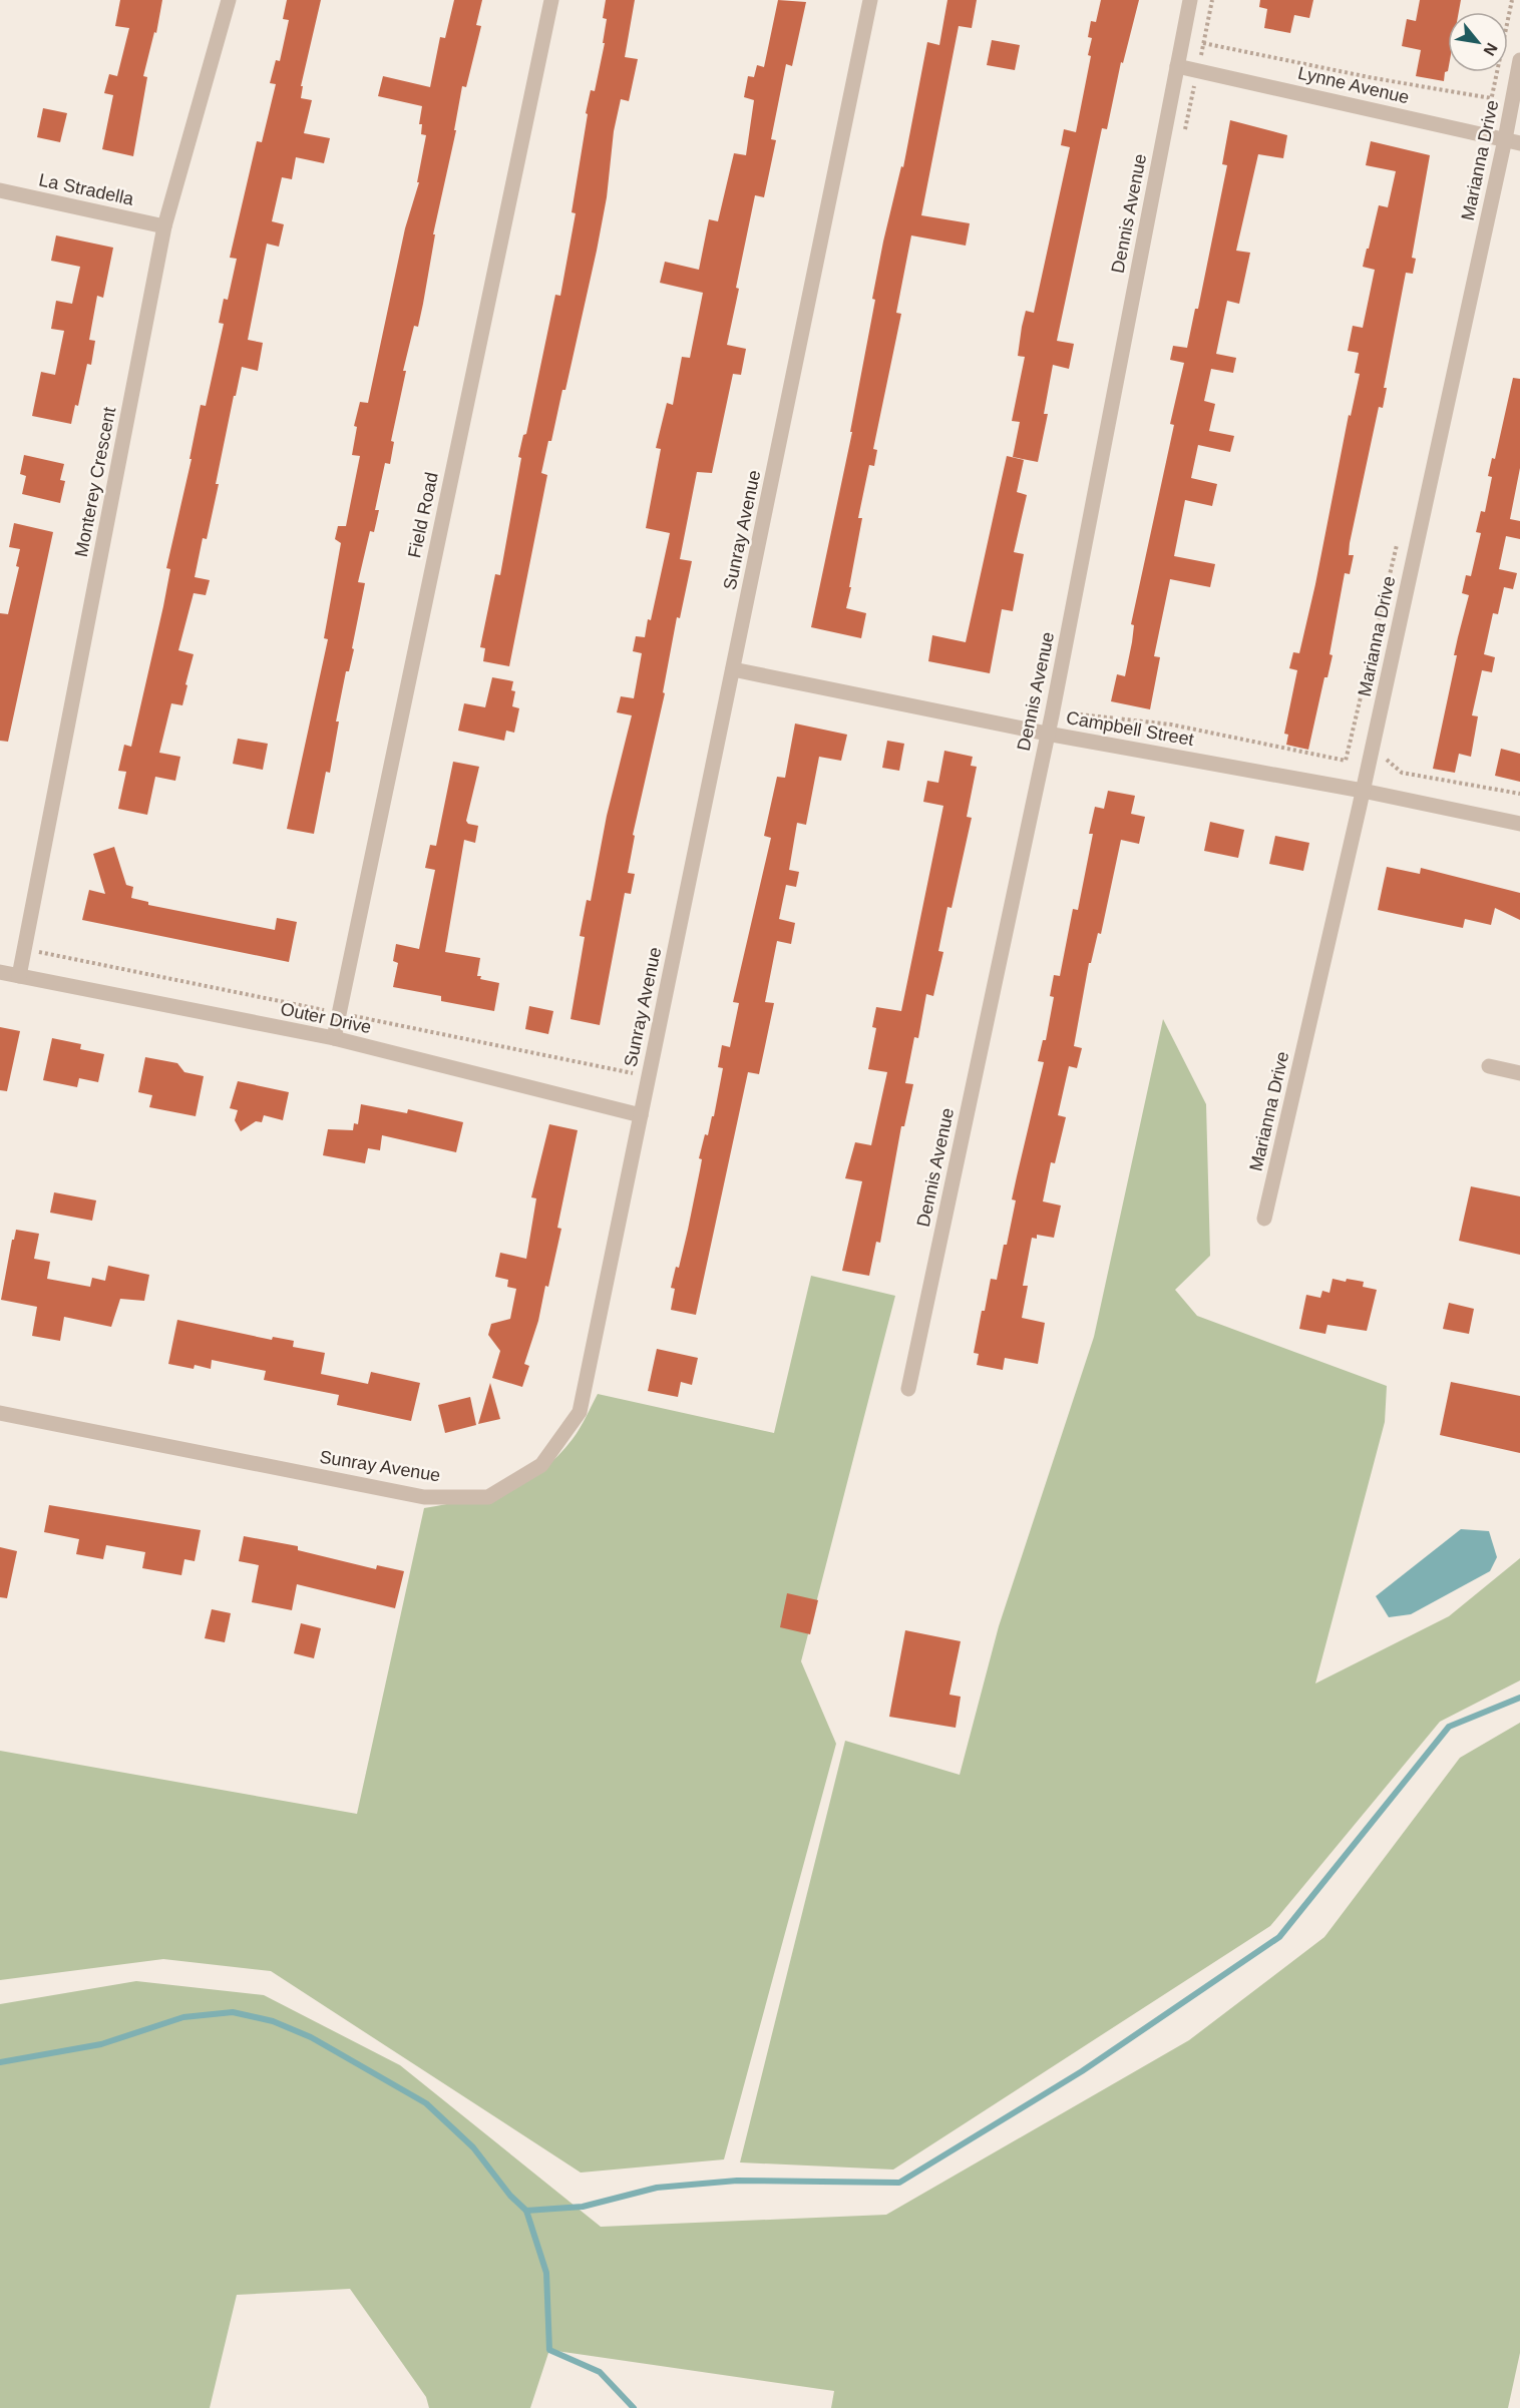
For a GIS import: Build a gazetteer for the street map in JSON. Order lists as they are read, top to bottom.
{
  "streets": {
    "street": [
      "Lynne Avenue",
      "Marianna Drive",
      "La Stradella",
      "Dennis Avenue",
      "Monterey Crescent",
      "Field Road",
      "Sunray Avenue",
      "Campbell Street",
      "Outer Drive"
    ]
  },
  "crossings": [
    ["Lynne Avenue", "Marianna Drive"],
    ["Lynne Avenue", "Dennis Avenue"],
    ["Marianna Drive", "Campbell Street"],
    ["La Stradella", "Monterey Crescent"],
    ["Dennis Avenue", "Campbell Street"],
    ["Monterey Crescent", "Outer Drive"],
    ["Field Road", "Outer Drive"],
    ["Sunray Avenue", "Campbell Street"],
    ["Sunray Avenue", "Outer Drive"]
  ],
  "north": "bottom right"
}
